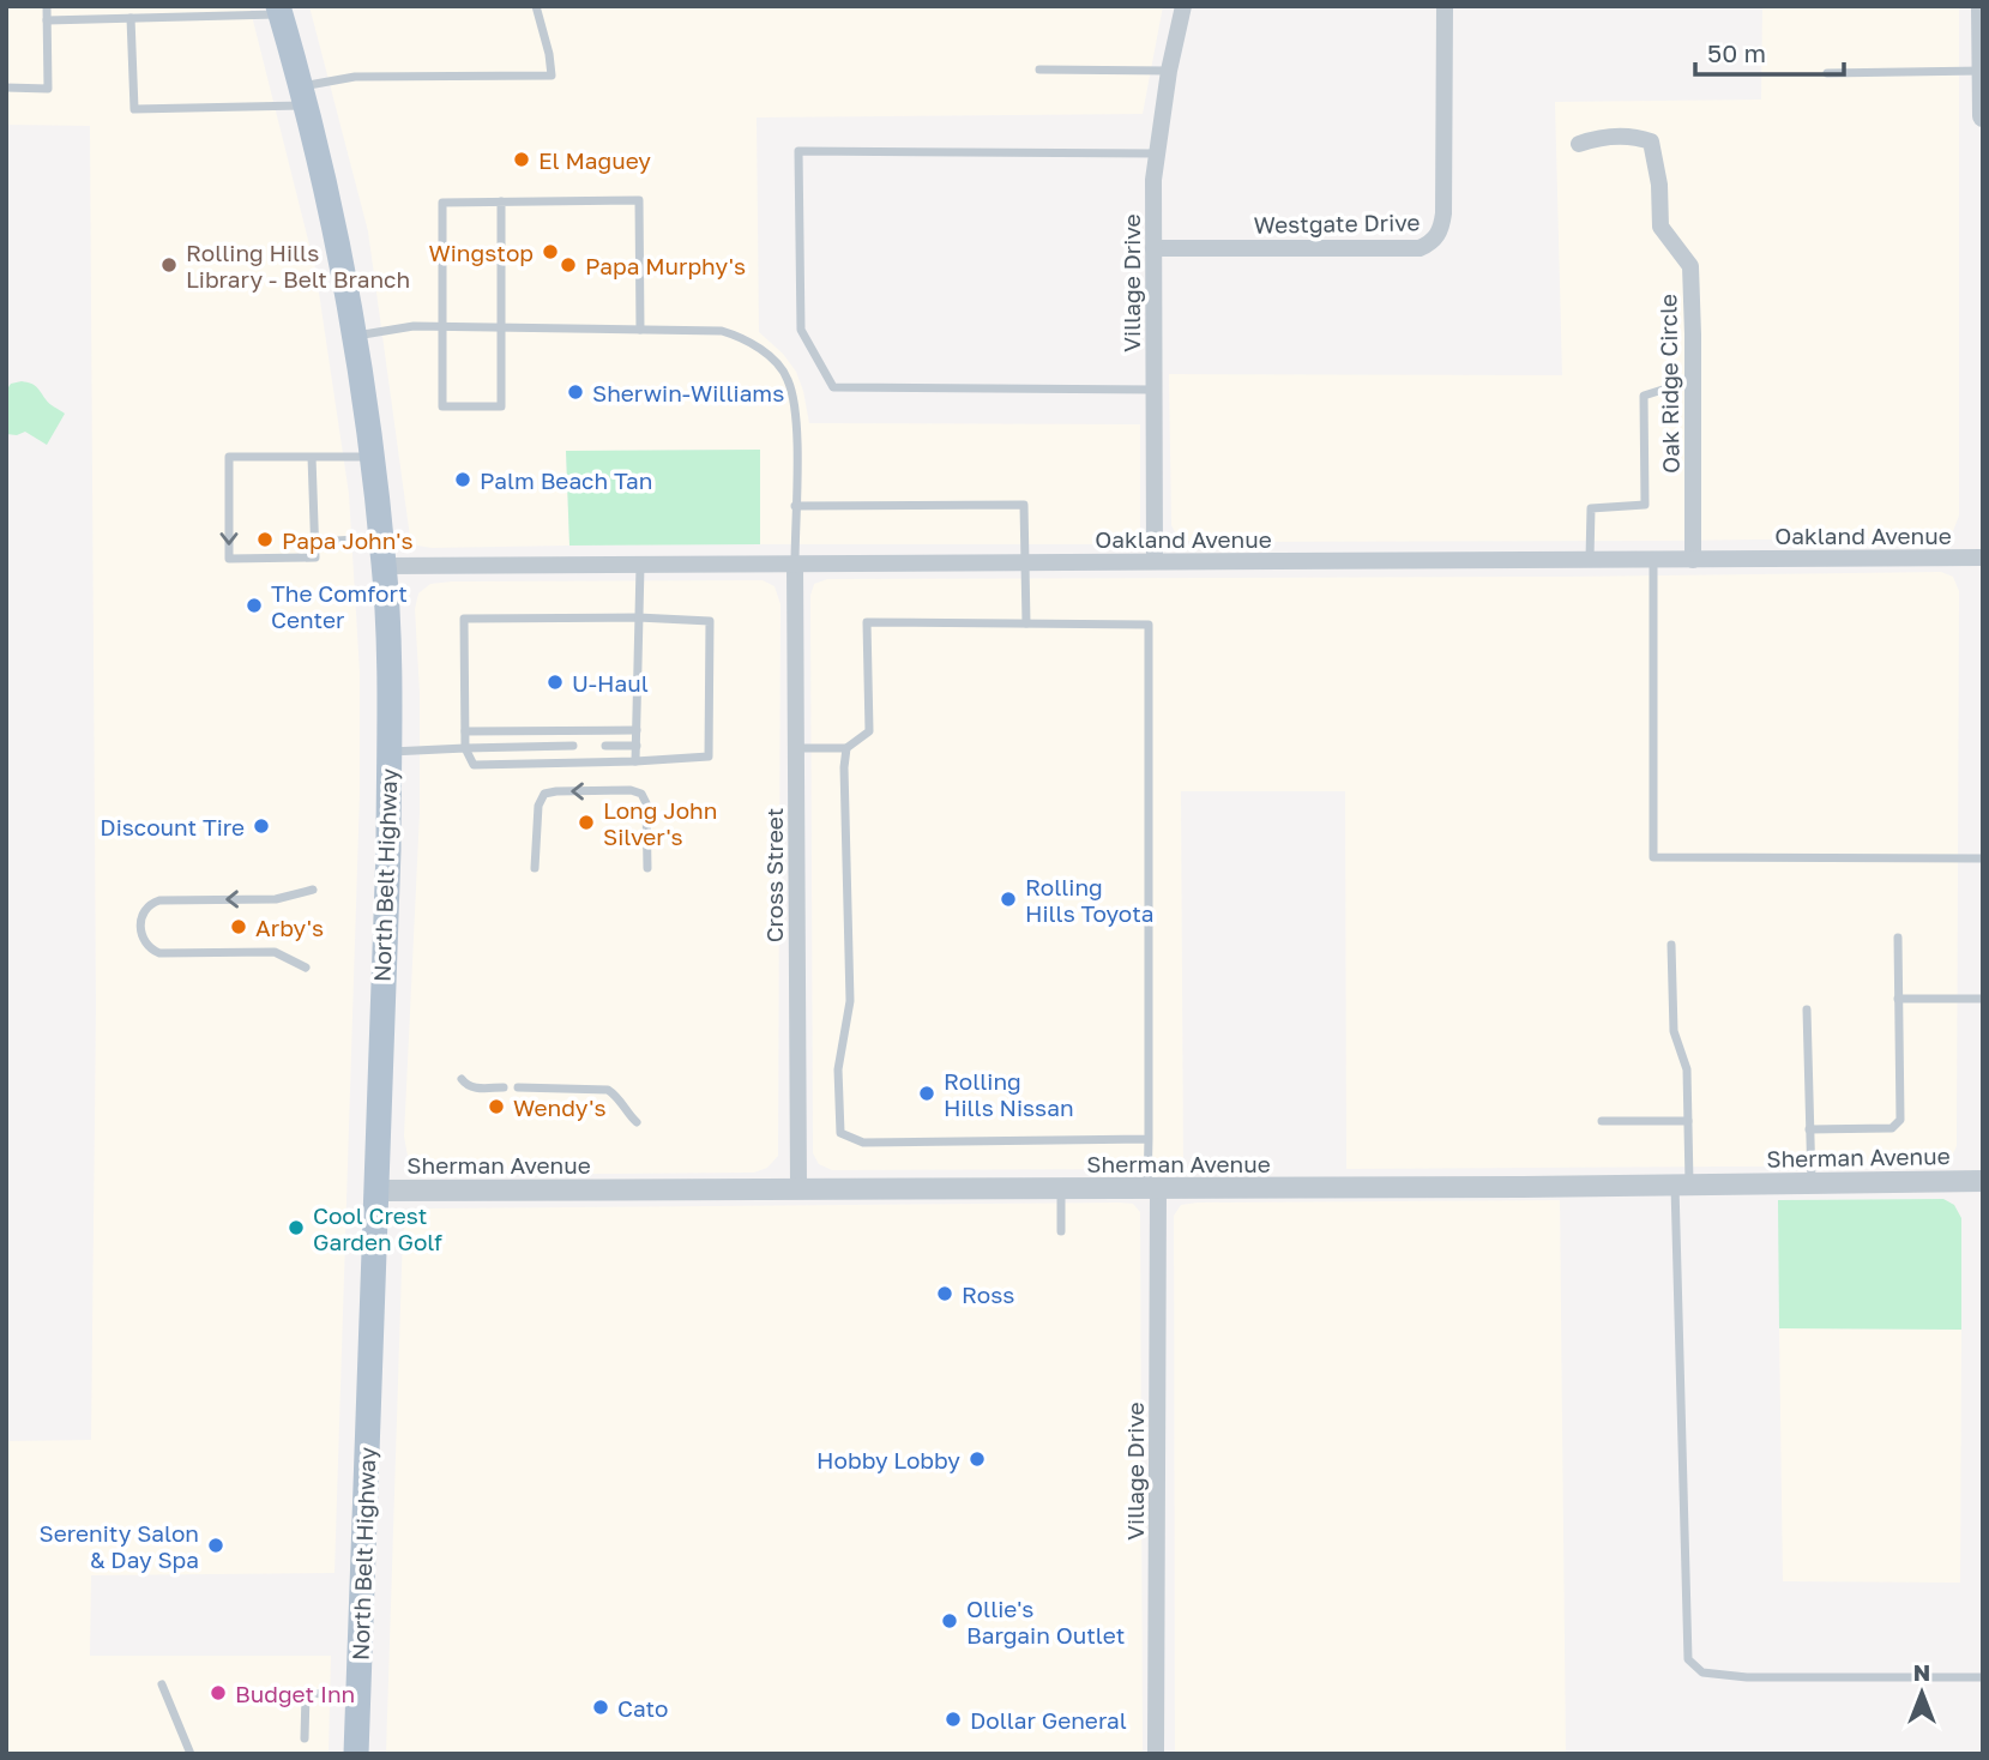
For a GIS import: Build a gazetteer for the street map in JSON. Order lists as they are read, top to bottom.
{
  "streets": {
    "main road": ["North Belt Highway"],
    "street": [
      "Westgate Drive",
      "Village Drive",
      "Oak Ridge Circle",
      "Oakland Avenue",
      "Cross Street",
      "Sherman Avenue"
    ]
  },
  "crossings": [
    ["Westgate Drive", "Village Drive"],
    ["Village Drive", "Oakland Avenue"],
    ["Village Drive", "Sherman Avenue"],
    ["Oak Ridge Circle", "Oakland Avenue"],
    ["Oakland Avenue", "North Belt Highway"],
    ["Oakland Avenue", "Cross Street"],
    ["North Belt Highway", "Sherman Avenue"],
    ["Cross Street", "Sherman Avenue"]
  ],
  "places": [
    "El Maguey",
    "Wingstop",
    "Rolling Hills Library - Belt Branch",
    "Papa Murphy's",
    "Sherwin-Williams",
    "Palm Beach Tan",
    "Papa John's",
    "The Comfort Center",
    "U-Haul",
    "Long John Silver's",
    "Discount Tire",
    "Rolling Hills Toyota",
    "Arby's",
    "Rolling Hills Nissan",
    "Wendy's",
    "Cool Crest Garden Golf",
    "Ross",
    "Hobby Lobby",
    "Serenity Salon & Day Spa",
    "Ollie's Bargain Outlet",
    "Budget Inn",
    "Cato",
    "Dollar General"
  ],
  "scale_bar": "50 m",
  "north": "top"
}
